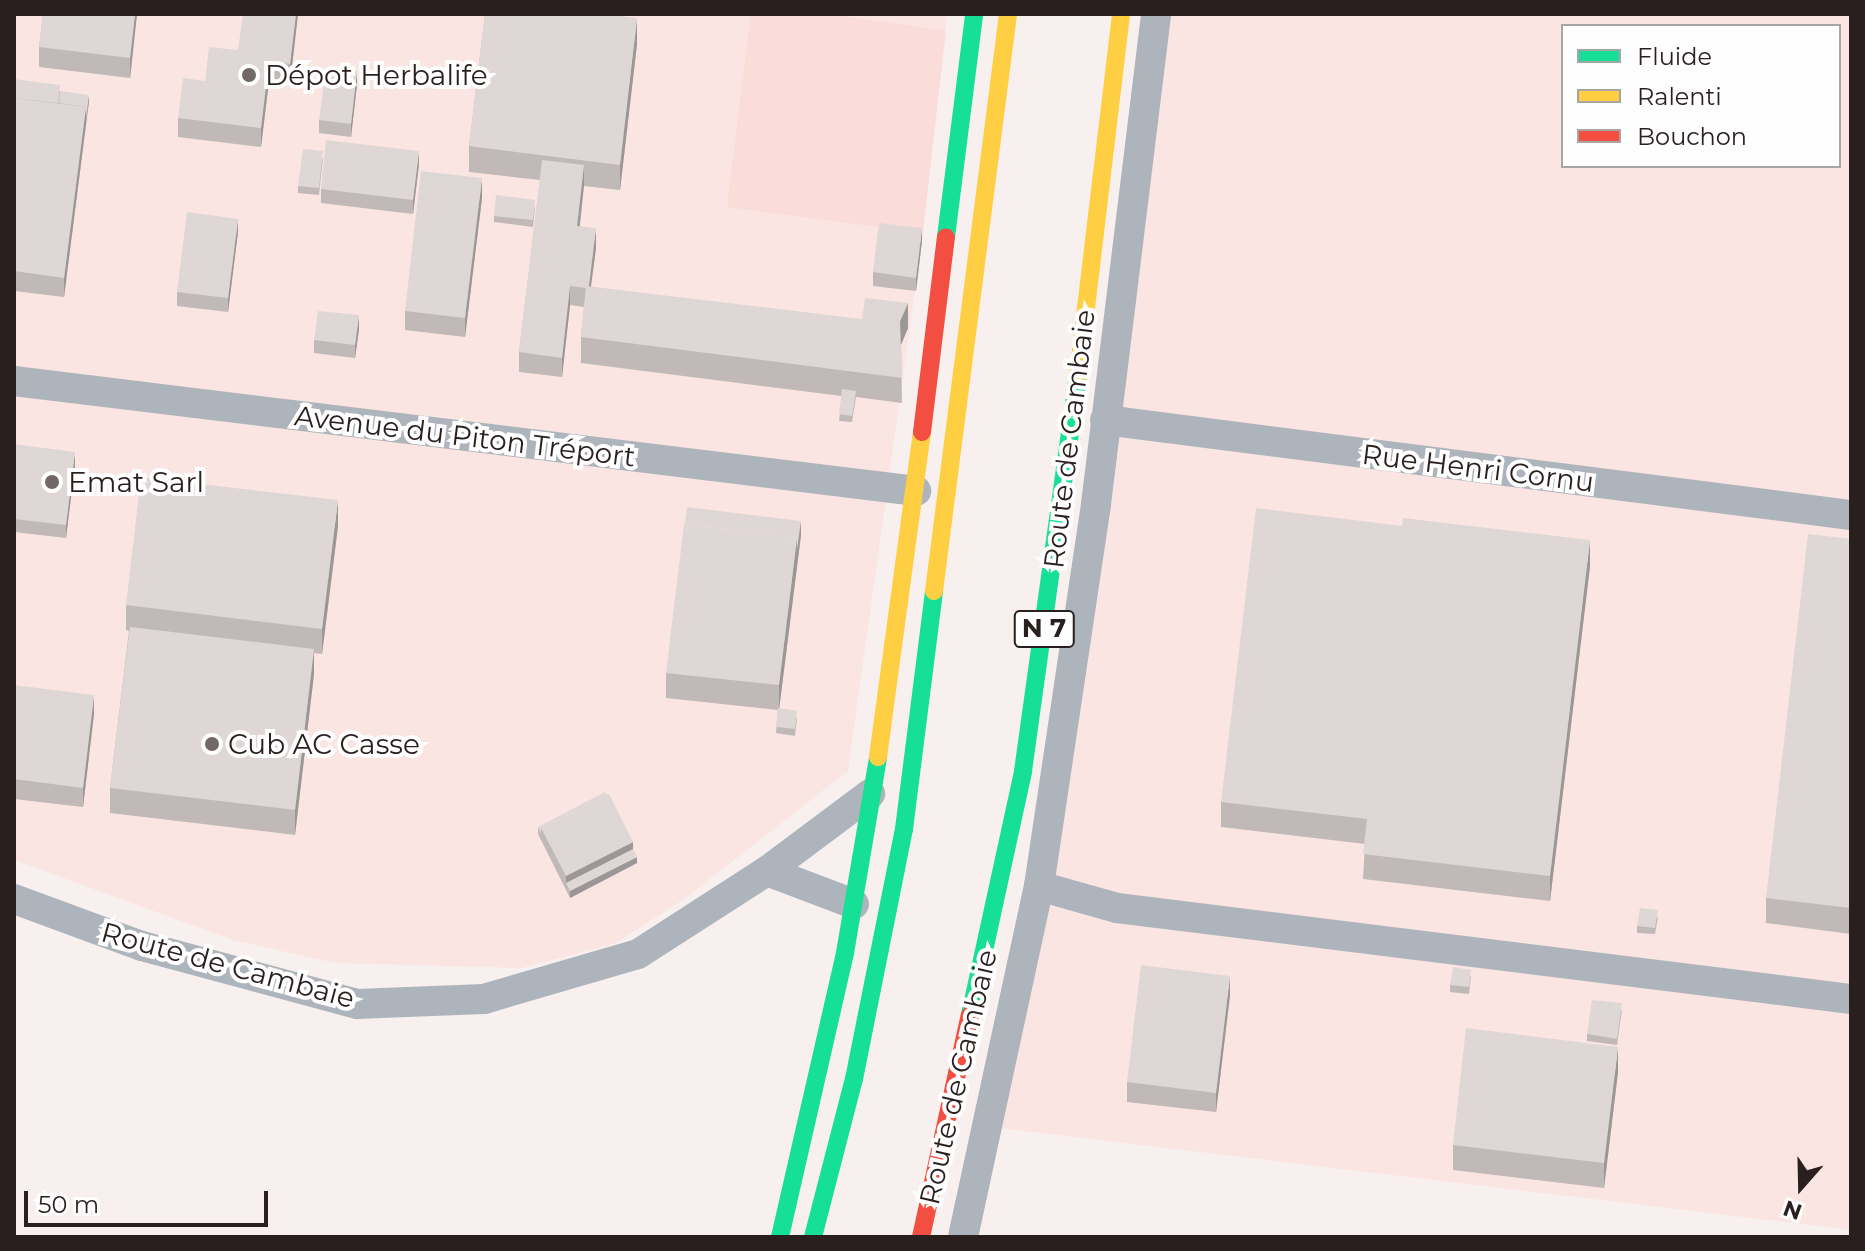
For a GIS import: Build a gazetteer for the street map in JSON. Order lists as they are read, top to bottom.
{
  "streets": {
    "main road": ["Route de Cambaie", "N 7"],
    "street": ["Avenue du Piton Tréport", "Rue Henri Cornu"]
  },
  "places": ["Dépot Herbalife", "Emat Sarl", "Cub AC Casse"],
  "legend": ["Fluide", "Ralenti", "Bouchon"],
  "scale_bar": "50 m",
  "north": "bottom"
}
